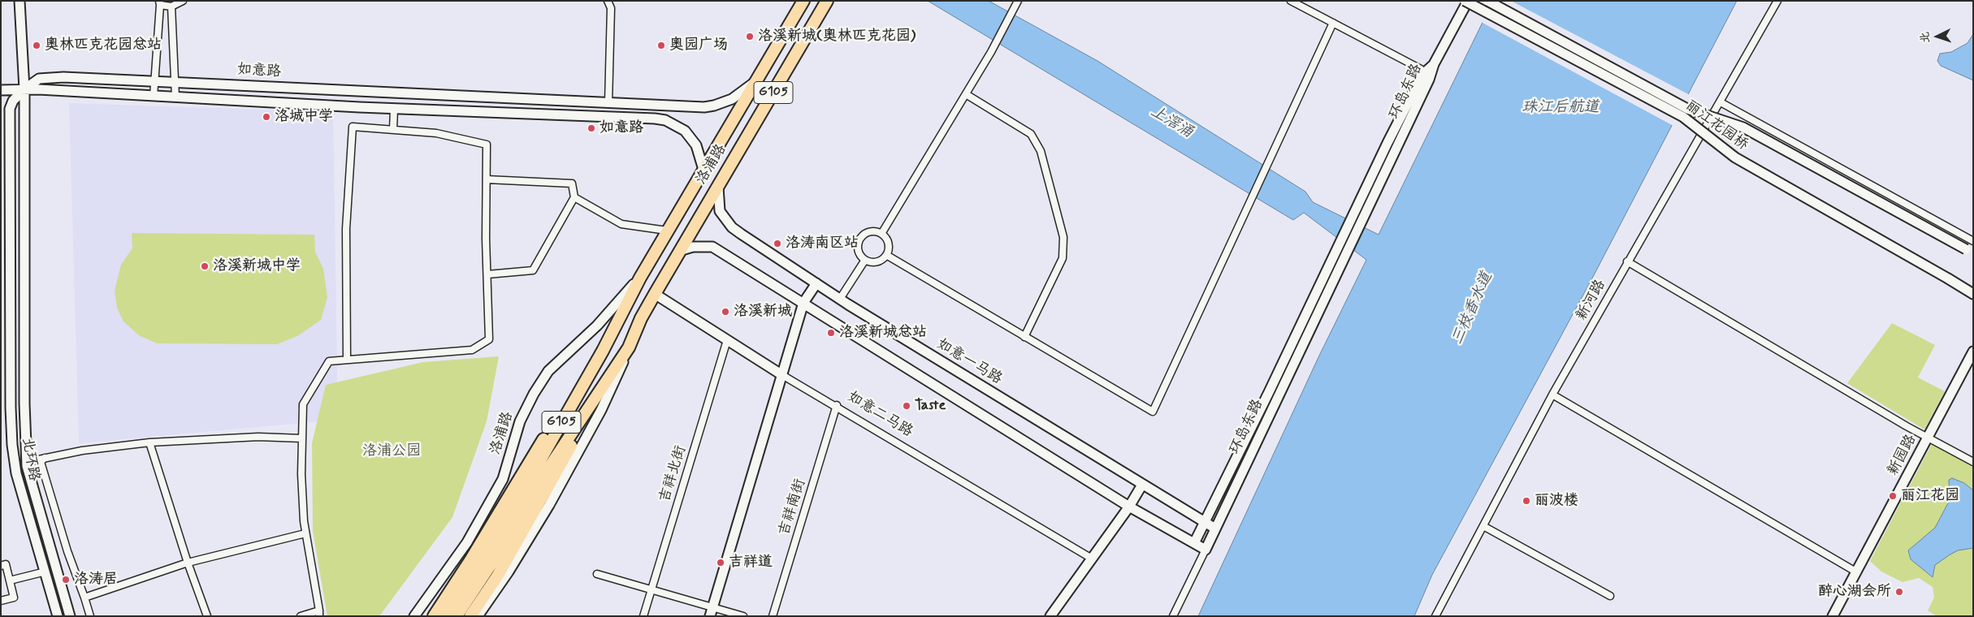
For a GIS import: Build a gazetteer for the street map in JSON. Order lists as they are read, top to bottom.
{
  "streets": {
    "highway": ["G105", "洛浦路"],
    "main road": [
      "如意路",
      "环岛东路",
      "丽江花园桥",
      "如意一马路",
      "如意二马路",
      "新园路",
      "北环路"
    ],
    "street": ["新河路", "吉祥北街", "吉祥南街"]
  },
  "crossings": [
    ["如意路", "洛浦路"],
    ["如意路", "北环路"],
    ["环岛东路", "丽江花园桥"],
    ["环岛东路", "如意一马路"],
    ["洛浦路", "如意一马路"],
    ["洛浦路", "如意二马路"],
    ["如意二马路", "吉祥北街"],
    ["如意二马路", "吉祥南街"]
  ],
  "water": ["珠江后航道", "上滘涌", "三枝香水道"],
  "parks": ["洛浦公园"],
  "places": [
    "洛溪新城(奥林匹克花园)",
    "奥林匹克花园总站",
    "奥园广场",
    "洛城中学",
    "如意路",
    "洛涛南区站",
    "洛溪新城中学",
    "洛溪新城",
    "洛溪新城总站",
    "Taste",
    "丽江花园",
    "丽波楼",
    "吉祥道",
    "洛涛居",
    "醉心湖会所"
  ],
  "north": "left"
}
